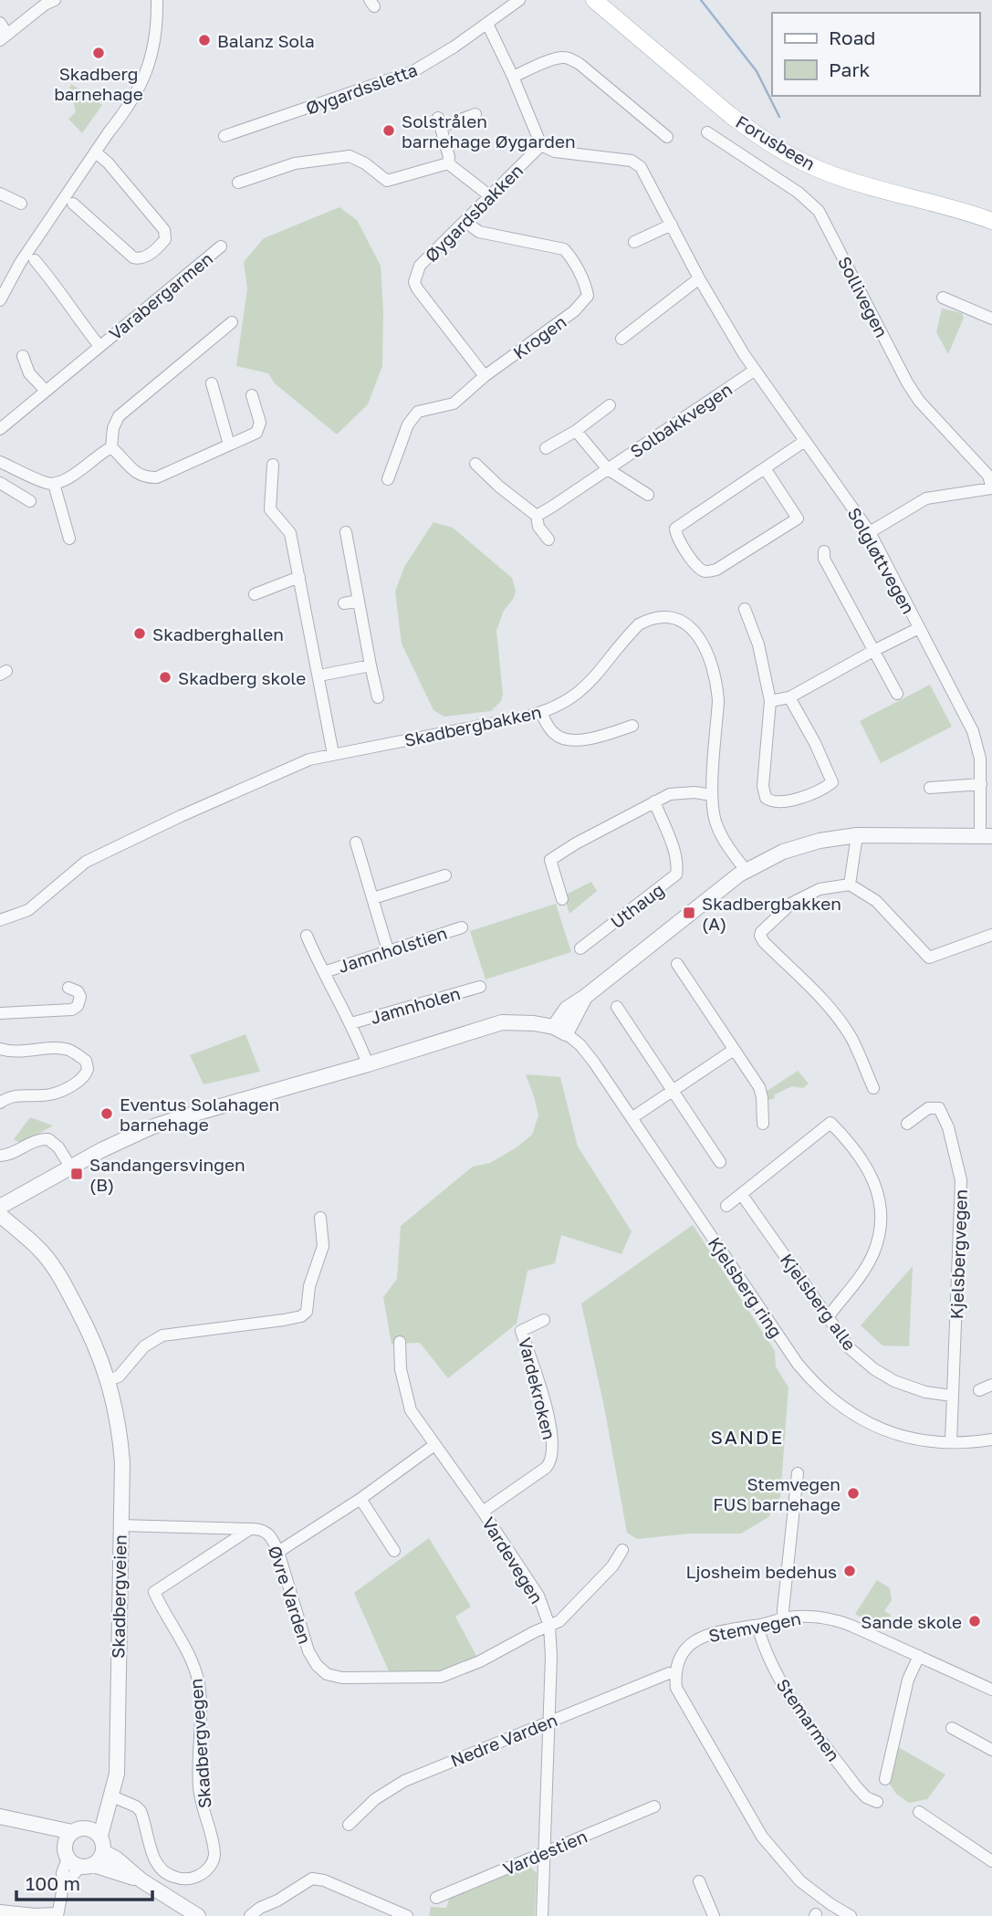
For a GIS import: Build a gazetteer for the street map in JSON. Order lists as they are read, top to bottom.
{
  "streets": {
    "main road": ["Forusbeen"],
    "street": [
      "Øygardssletta",
      "Øygardsbakken",
      "Varabergarmen",
      "Sollivegen",
      "Krogen",
      "Solbakkvegen",
      "Solgløttvegen",
      "Skadbergbakken",
      "Uthaug",
      "Jamnholstien",
      "Jamnholen",
      "Kjelsbergvegen",
      "Kjelsberg ring",
      "Kjelsberg alle",
      "Vardekroken",
      "Vardevegen",
      "Øvre Varden",
      "Skadbergveien",
      "Stemvegen",
      "Stemarmen",
      "Nedre Varden",
      "Skadbergvegen",
      "Vardestien"
    ]
  },
  "crossings": [
    ["Øygardsbakken", "Krogen"],
    ["Øygardsbakken", "Solgløttvegen"],
    ["Solbakkvegen", "Solgløttvegen"],
    ["Kjelsbergvegen", "Kjelsberg ring"],
    ["Kjelsbergvegen", "Kjelsberg alle"],
    ["Vardekroken", "Vardevegen"],
    ["Vardevegen", "Øvre Varden"],
    ["Vardevegen", "Nedre Varden"],
    ["Vardevegen", "Vardestien"],
    ["Øvre Varden", "Skadbergvegen"],
    ["Skadbergveien", "Skadbergvegen"],
    ["Stemvegen", "Stemarmen"]
  ],
  "districts": ["SANDE"],
  "places": {
    "other": [
      "Balanz Sola",
      "Skadberg barnehage",
      "Solstrålen barnehage Øygarden",
      "Skadberghallen",
      "Skadberg skole",
      "Eventus Solahagen barnehage",
      "Stemvegen FUS barnehage",
      "Ljosheim bedehus",
      "Sande skole"
    ],
    "transit": ["Skadbergbakken (A)", "Sandangersvingen (B)"]
  },
  "legend": ["Road", "Park"],
  "scale_bar": "100 m"
}
